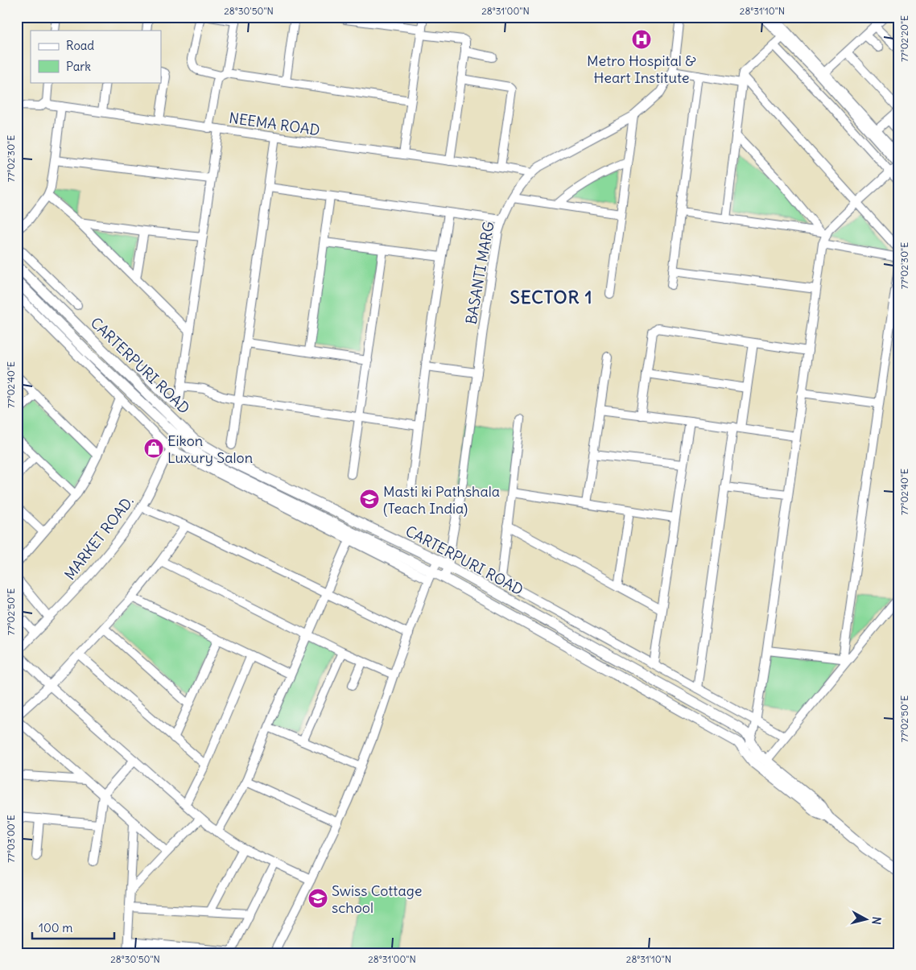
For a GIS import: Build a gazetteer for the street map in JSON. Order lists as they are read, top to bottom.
{
  "streets": {
    "main road": ["CARTERPURI ROAD"],
    "street": ["NEEMA ROAD", "BASANTI MARG", "MARKET ROAD."]
  },
  "crossings": [
    ["NEEMA ROAD", "BASANTI MARG"],
    ["BASANTI MARG", "CARTERPURI ROAD"],
    ["CARTERPURI ROAD", "MARKET ROAD."]
  ],
  "districts": ["SECTOR 1"],
  "places": {
    "hospital": ["Metro Hospital & Heart Institute"],
    "shop": ["Eikon Luxury Salon"],
    "school or university": ["Masti ki Pathshala (Teach India)", "Swiss Cottage school"]
  },
  "legend": ["Road", "Park"],
  "scale_bar": "100 m",
  "north": "right",
  "coordinates": [
    "28°30'50\"N",
    "28°31'00\"N",
    "28°31'10\"N",
    "77°02'20\"E",
    "77°02'30\"E",
    "77°02'40\"E",
    "77°02'50\"E",
    "77°03'00\"E"
  ]
}
